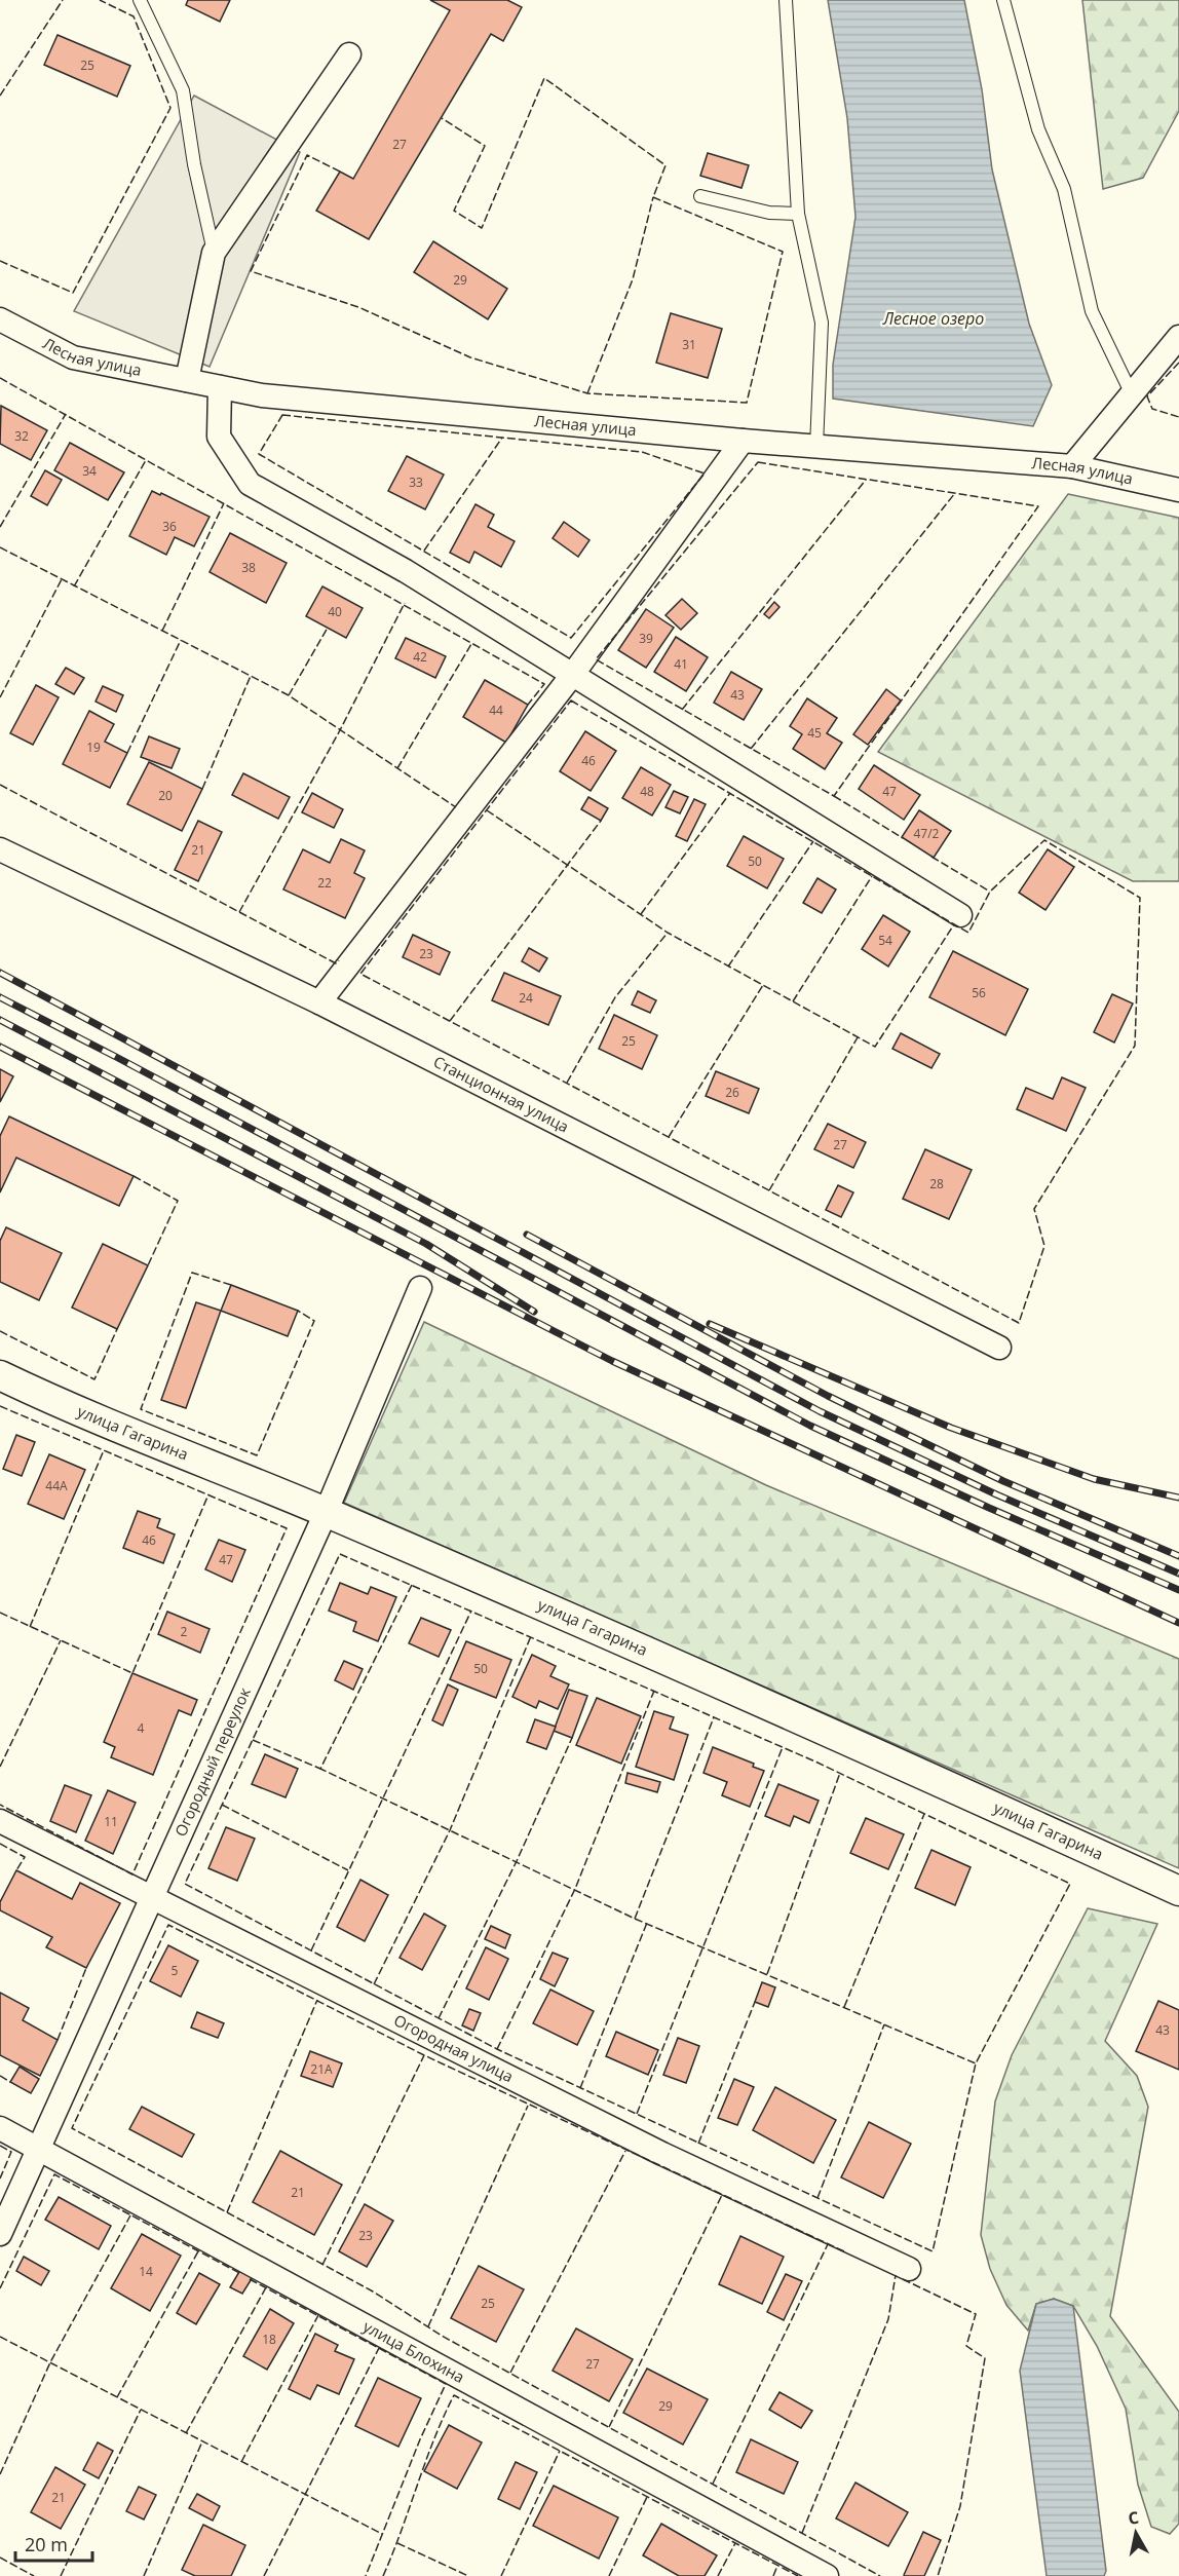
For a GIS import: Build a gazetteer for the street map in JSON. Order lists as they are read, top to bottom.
{
  "streets": {
    "street": [
      "Лесная улица",
      "Станционная улица",
      "улица Гагарина",
      "Огородный переулок",
      "Огородная улица",
      "улица Блохина"
    ]
  },
  "crossings": [
    ["улица Гагарина", "Огородный переулок"],
    ["Огородный переулок", "Огородная улица"],
    ["Огородный переулок", "улица Блохина"]
  ],
  "water": ["Лесное озеро"],
  "house_numbers": [
    "25",
    "27",
    "29",
    "31",
    "32",
    "34",
    "33",
    "36",
    "38",
    "40",
    "39",
    "42",
    "41",
    "43",
    "44",
    "45",
    "19",
    "46",
    "48",
    "47",
    "20",
    "47/2",
    "21",
    "50",
    "22",
    "54",
    "23",
    "56",
    "24",
    "25",
    "26",
    "27",
    "28",
    "44А",
    "46",
    "47",
    "2",
    "50",
    "4",
    "11",
    "5",
    "43",
    "21А",
    "21",
    "23",
    "14",
    "25",
    "18",
    "27",
    "29",
    "21"
  ],
  "scale_bar": "20 m",
  "north": "top"
}
